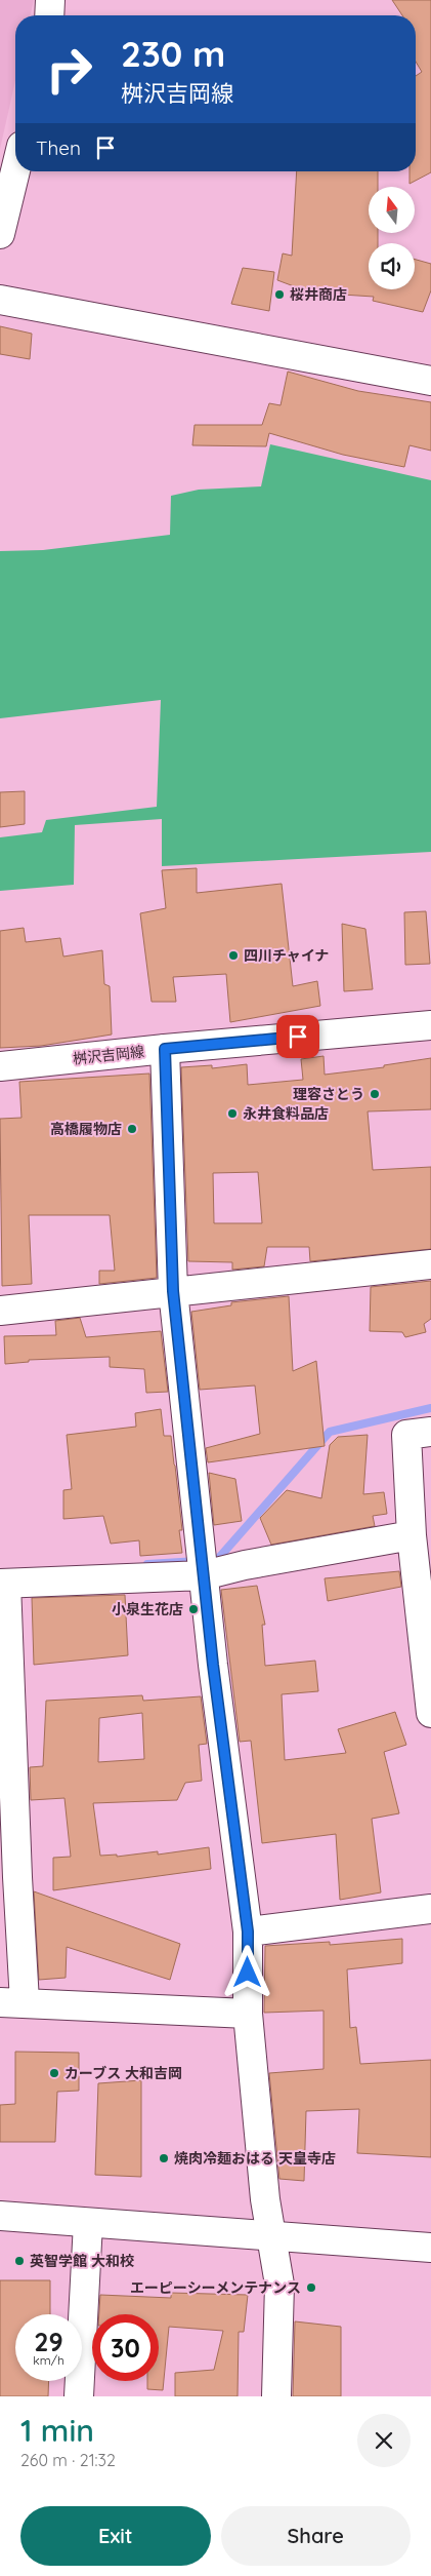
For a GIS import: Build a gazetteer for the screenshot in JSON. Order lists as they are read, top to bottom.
{
  "streets": {
    "street": ["桝沢吉岡線"]
  },
  "places": [
    "桜井商店",
    "四川チャイナ",
    "理容さとう",
    "永井食料品店",
    "高橋履物店",
    "小泉生花店",
    "カーブス 大和吉岡",
    "焼肉冷麺おはる 天皇寺店",
    "英智学館 大和校",
    "エーピーシーメンテナンス"
  ],
  "north": "top",
  "page": {
    "turn": ["230 m", "桝沢吉岡線"],
    "then": "Then",
    "speed": "29 km/h",
    "limit": "30",
    "heading": ["1 min", "260 m · 21:32"],
    "buttons": ["Exit", "Share"]
  }
}
